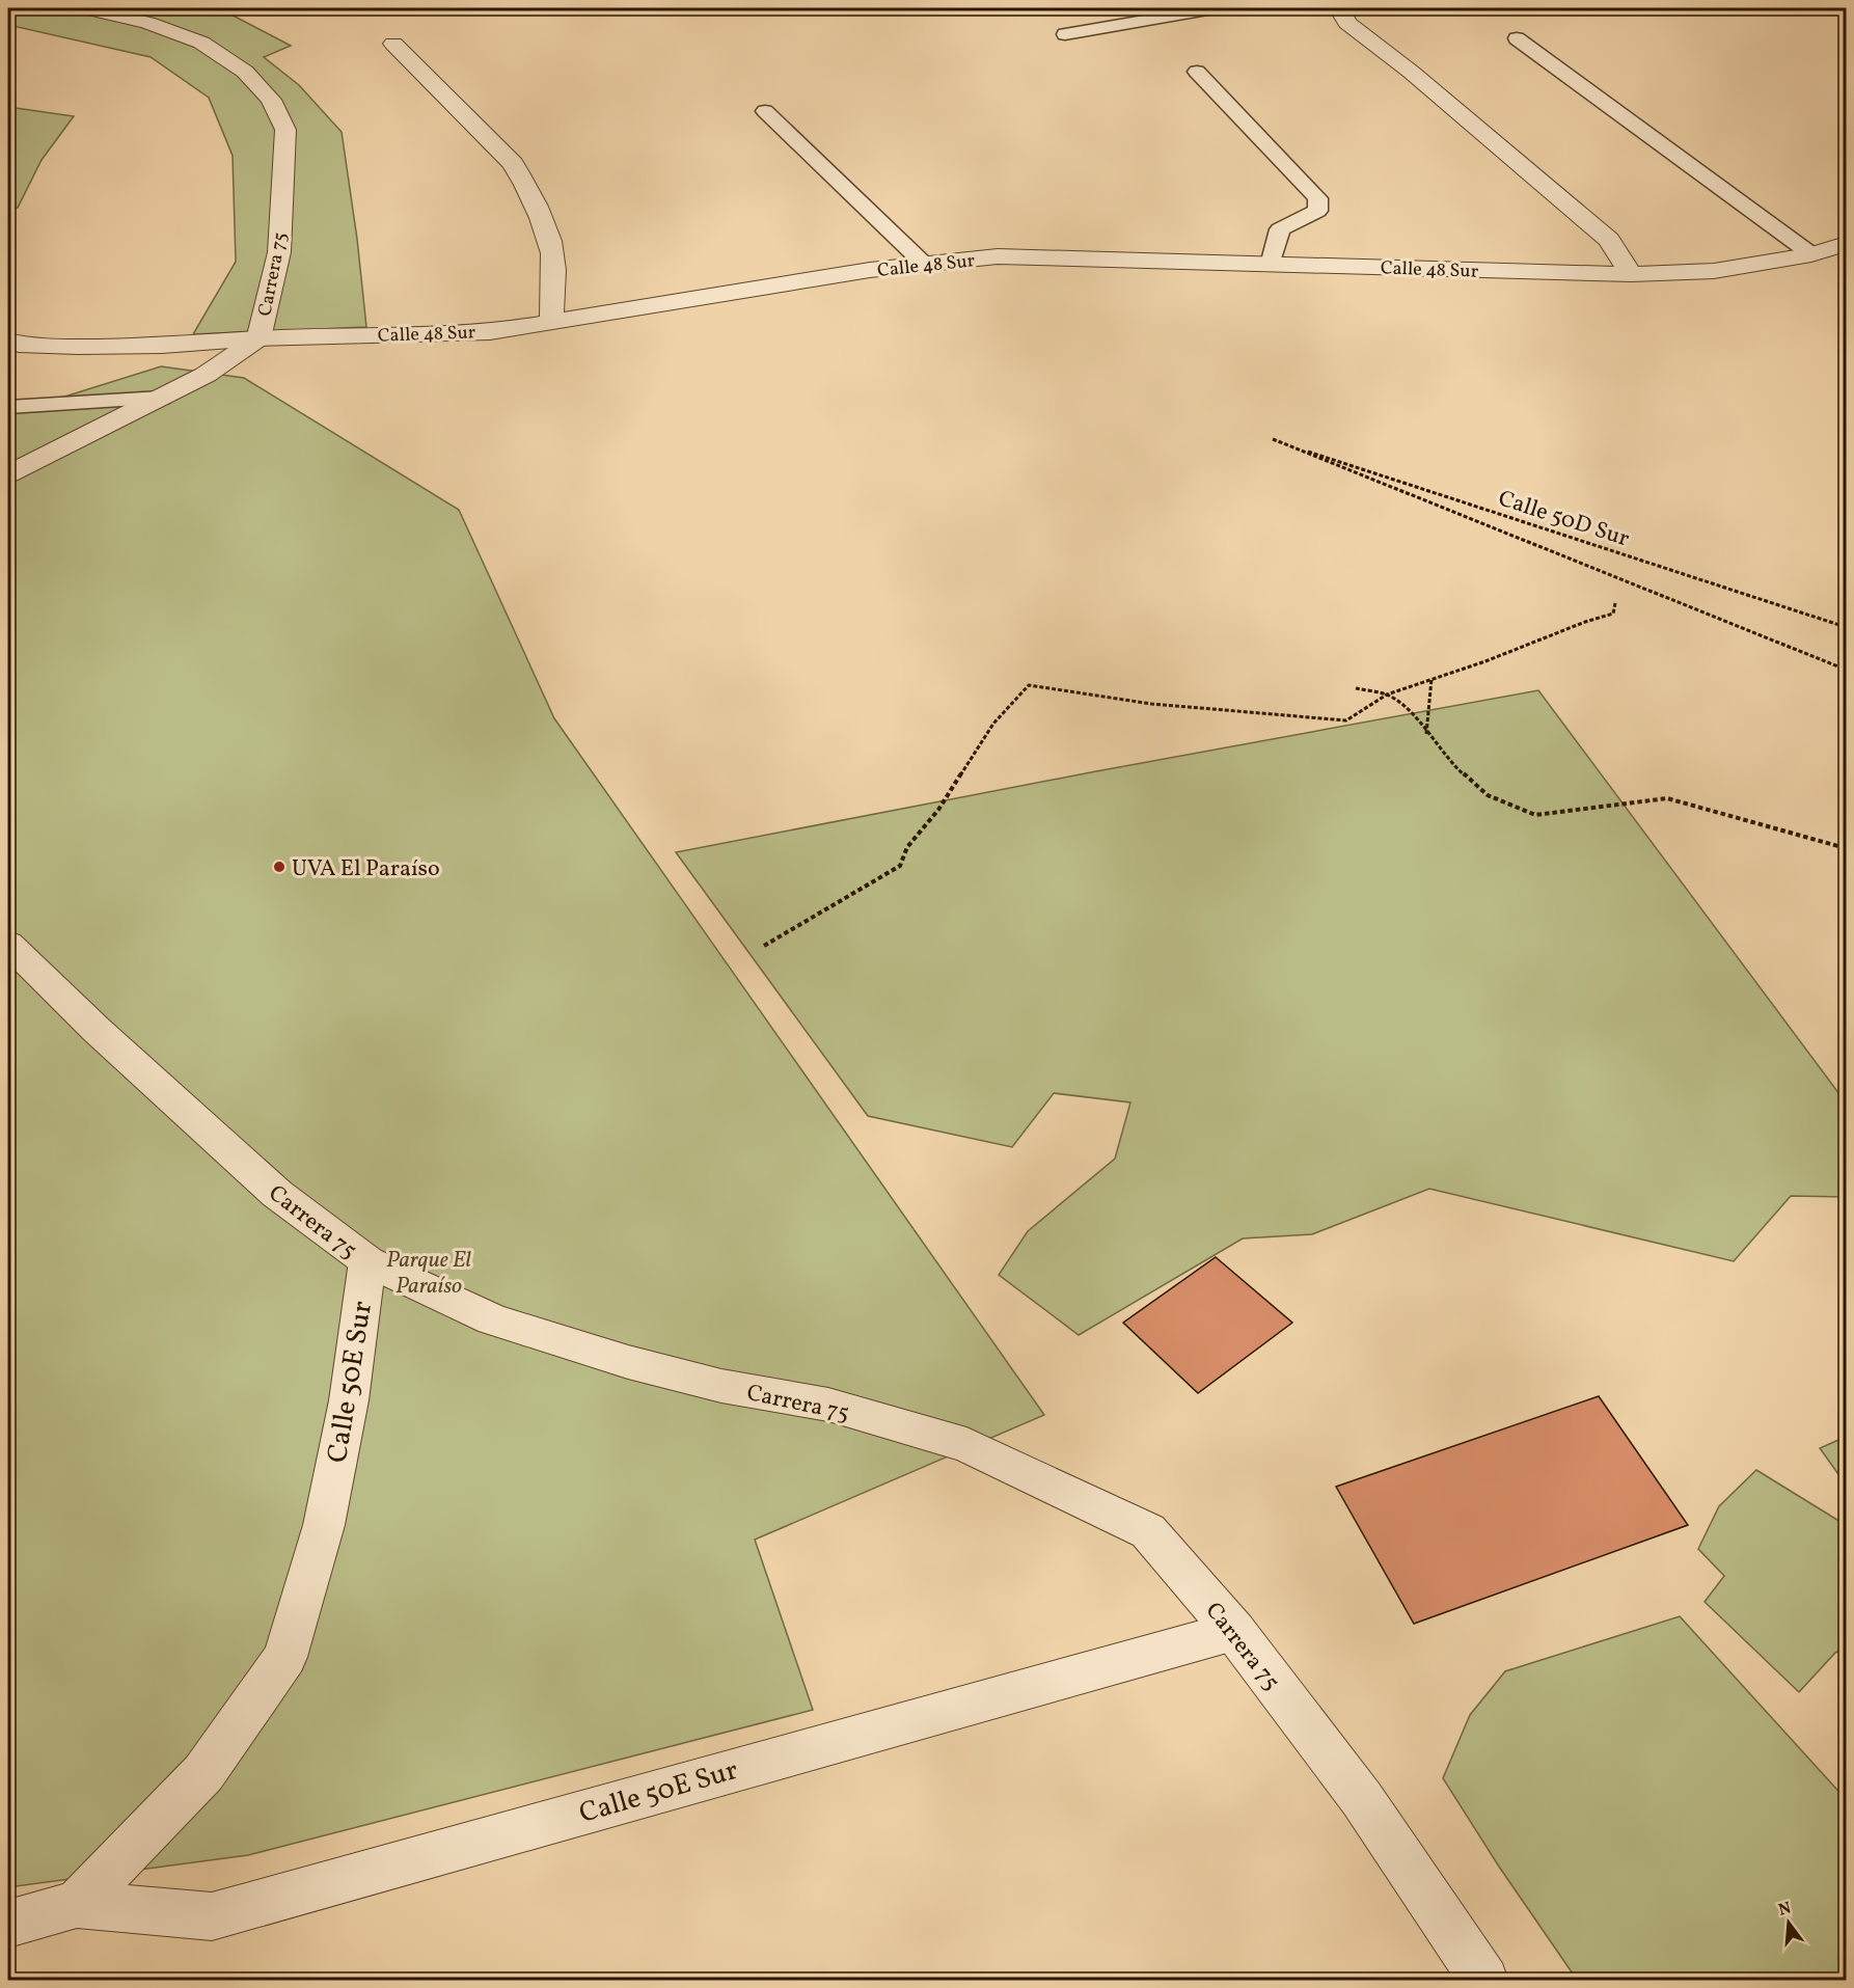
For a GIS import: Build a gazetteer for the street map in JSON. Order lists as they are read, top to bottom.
{
  "streets": {
    "street": ["Calle 48 Sur", "Carrera 75", "Calle 50E Sur"],
    "path": ["Calle 50D Sur"]
  },
  "crossings": [
    ["Calle 48 Sur", "Carrera 75"],
    ["Carrera 75", "Calle 50E Sur"]
  ],
  "parks": ["Parque El Paraíso"],
  "places": ["UVA El Paraíso"],
  "north": "top"
}
